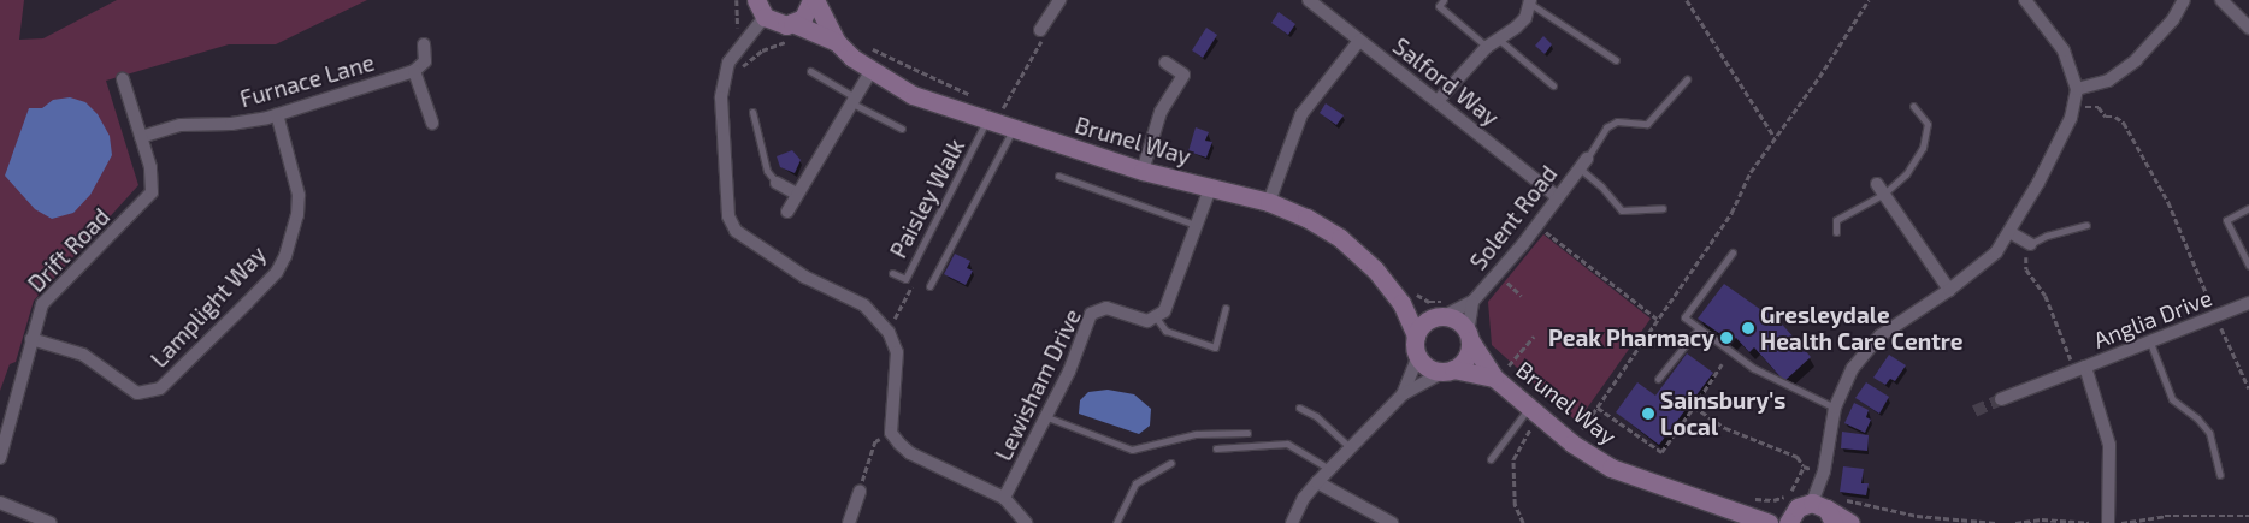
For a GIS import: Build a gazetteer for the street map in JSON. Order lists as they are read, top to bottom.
{
  "streets": {
    "street": [
      "Furnace Lane",
      "Salford Way",
      "Brunel Way",
      "Solent Road",
      "Drift Road",
      "Lamplight Way",
      "Anglia Drive",
      "Lewisham Drive"
    ],
    "lane": ["Paisley Walk"]
  },
  "crossings": [
    ["Furnace Lane", "Drift Road"],
    ["Furnace Lane", "Lamplight Way"],
    ["Salford Way", "Solent Road"],
    ["Brunel Way", "Paisley Walk"],
    ["Brunel Way", "Solent Road"],
    ["Drift Road", "Lamplight Way"]
  ],
  "places": ["Gresleydale Health Care Centre", "Peak Pharmacy", "Sainsbury's Local"]
}
